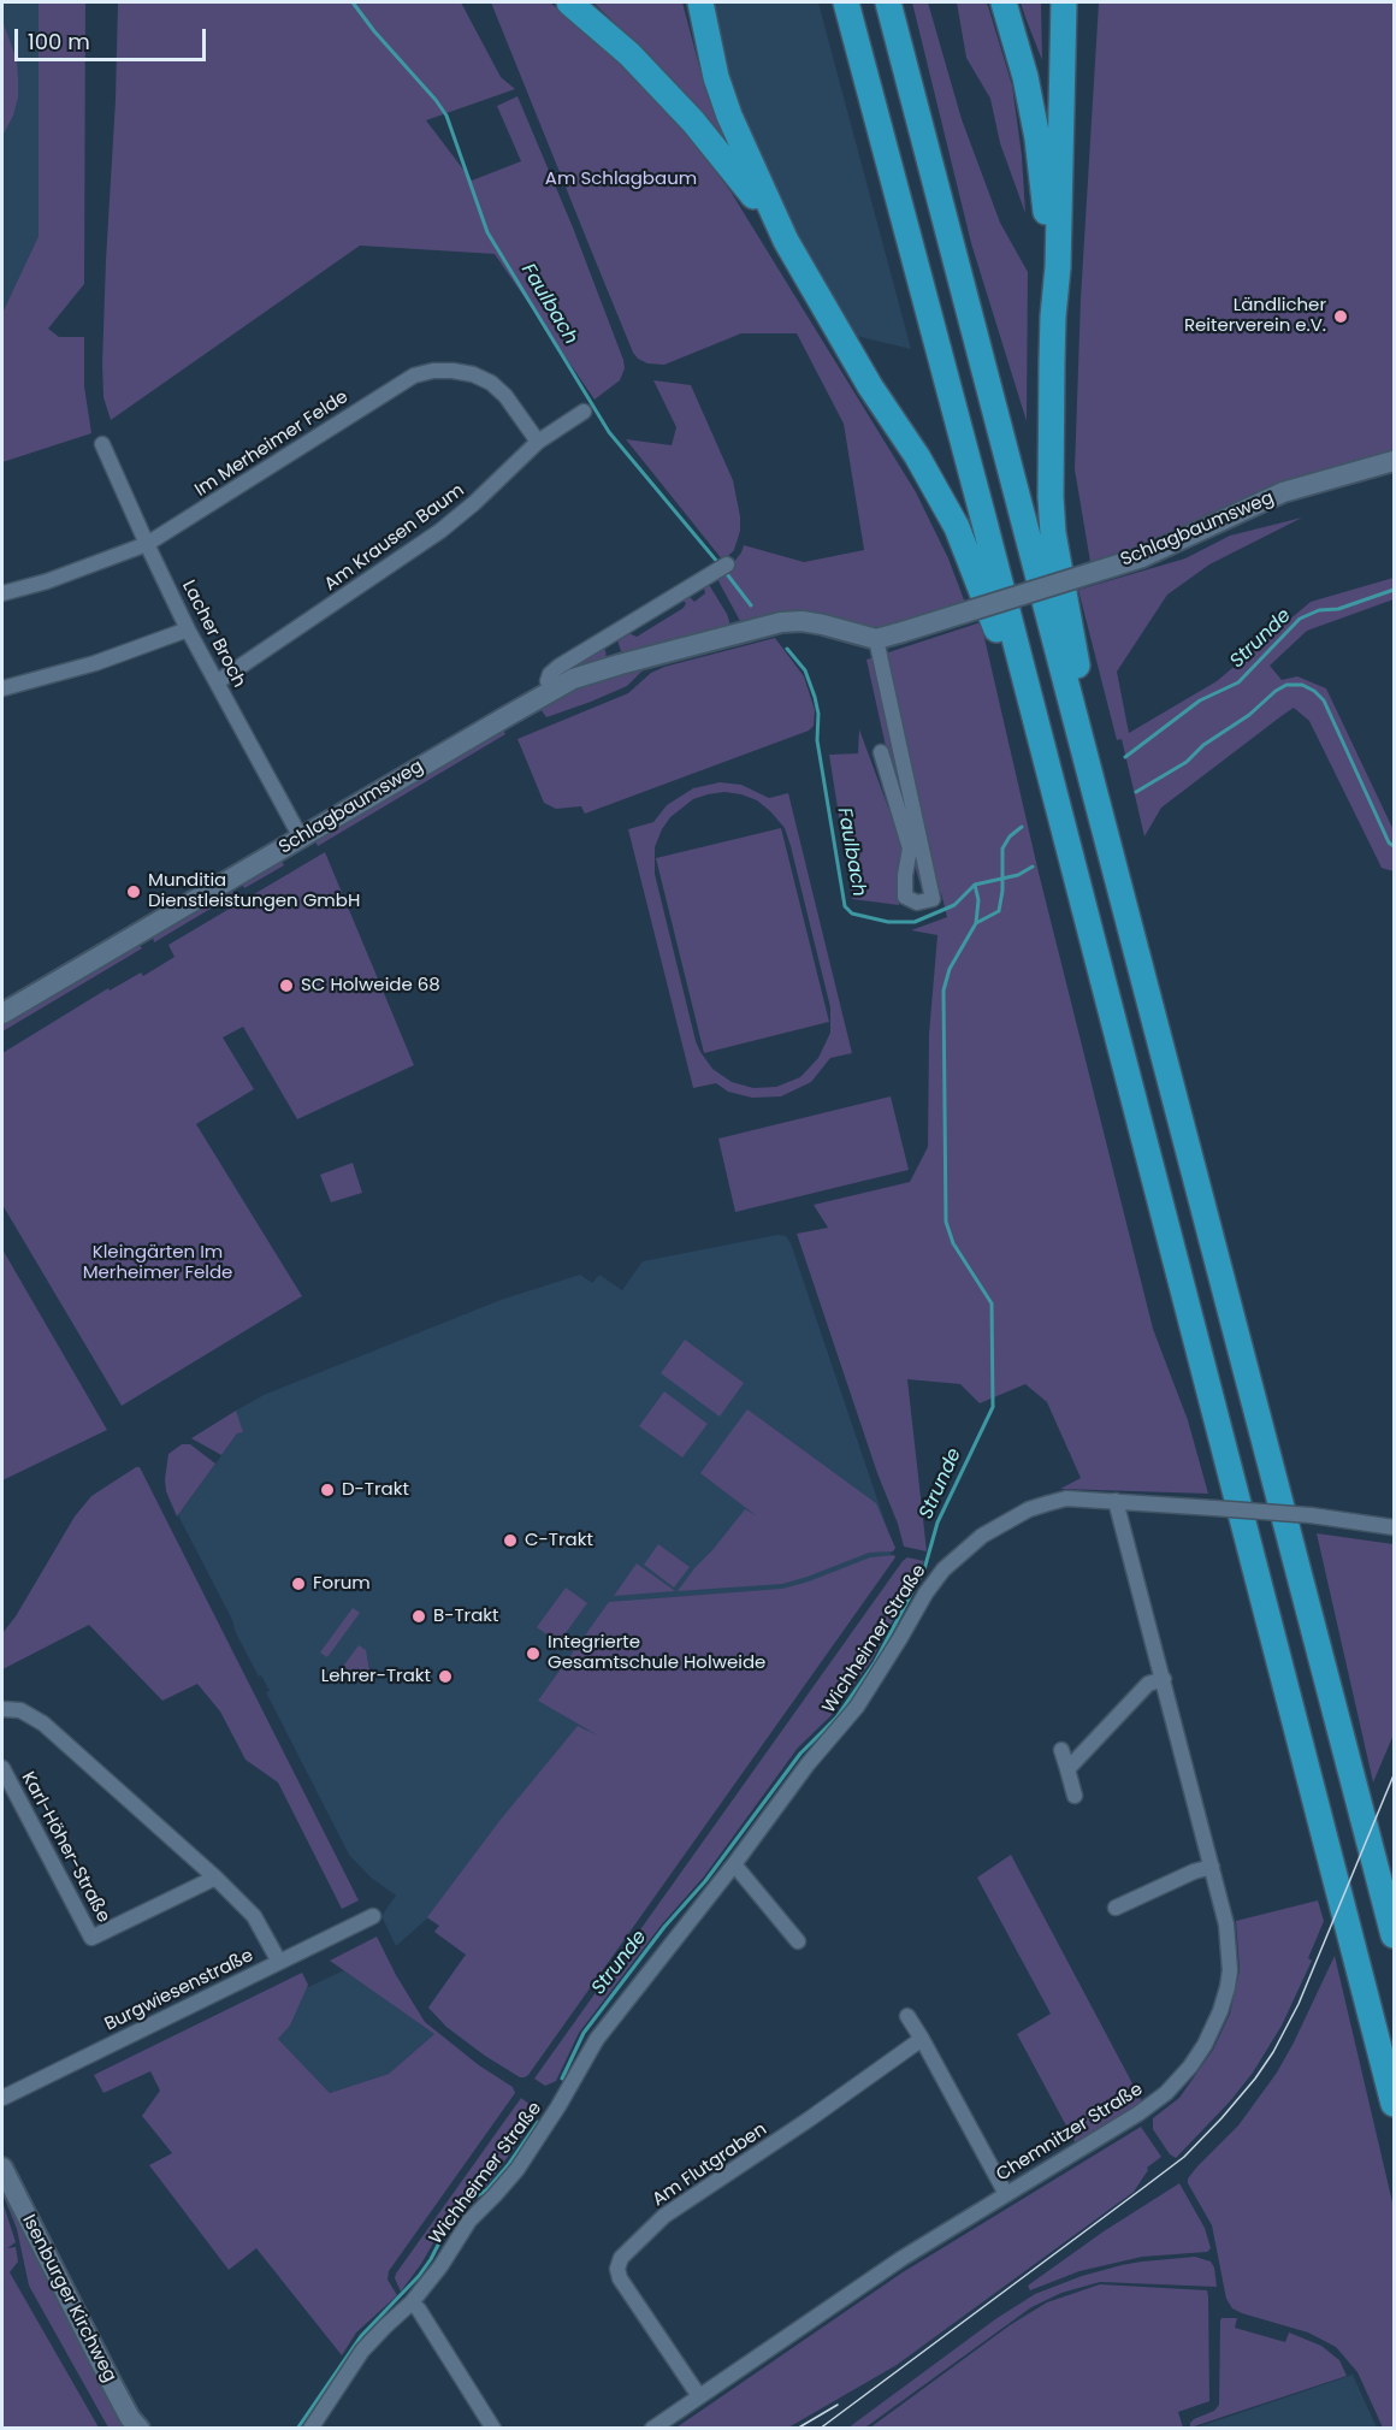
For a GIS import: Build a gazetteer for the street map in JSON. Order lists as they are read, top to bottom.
{
  "streets": {
    "main road": ["Schlagbaumsweg", "Isenburger Kirchweg"],
    "street": [
      "Im Merheimer Felde",
      "Am Krausen Baum",
      "Lacher Broch",
      "Wichheimer Straße",
      "Karl-Höher-Straße",
      "Burgwiesenstraße",
      "Chemnitzer Straße",
      "Am Flutgraben"
    ]
  },
  "crossings": [
    ["Im Merheimer Felde", "Am Krausen Baum"],
    ["Im Merheimer Felde", "Lacher Broch"],
    ["Schlagbaumsweg", "Lacher Broch"],
    ["Am Krausen Baum", "Lacher Broch"],
    ["Wichheimer Straße", "Chemnitzer Straße"],
    ["Chemnitzer Straße", "Am Flutgraben"]
  ],
  "water": ["Faulbach", "Strunde"],
  "parks": ["Am Schlagbaum", "Kleingärten Im Merheimer Felde"],
  "places": [
    "Ländlicher Reiterverein e.V.",
    "Munditia Dienstleistungen GmbH",
    "SC Holweide 68",
    "D-Trakt",
    "C-Trakt",
    "Forum",
    "B-Trakt",
    "Integrierte Gesamtschule Holweide",
    "Lehrer-Trakt"
  ],
  "scale_bar": "100 m"
}
